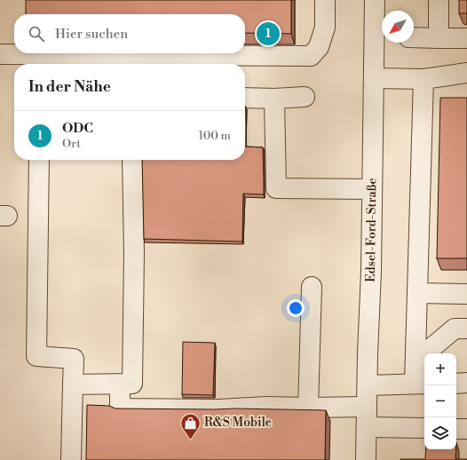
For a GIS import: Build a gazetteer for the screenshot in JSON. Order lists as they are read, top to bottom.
{
  "streets": {
    "street": ["Edsel-Ford-Straße"]
  },
  "places": {
    "shop": ["R&S Mobile"]
  },
  "north": "bottom left",
  "page": {
    "search": "Hier suchen",
    "pins": "1",
    "heading": "In der Nähe",
    "list": [
      {
        "mark": "1",
        "name": "ODC",
        "note": "Ort",
        "value": "100 m"
      }
    ],
    "map_buttons": ["+", "−"]
  }
}
